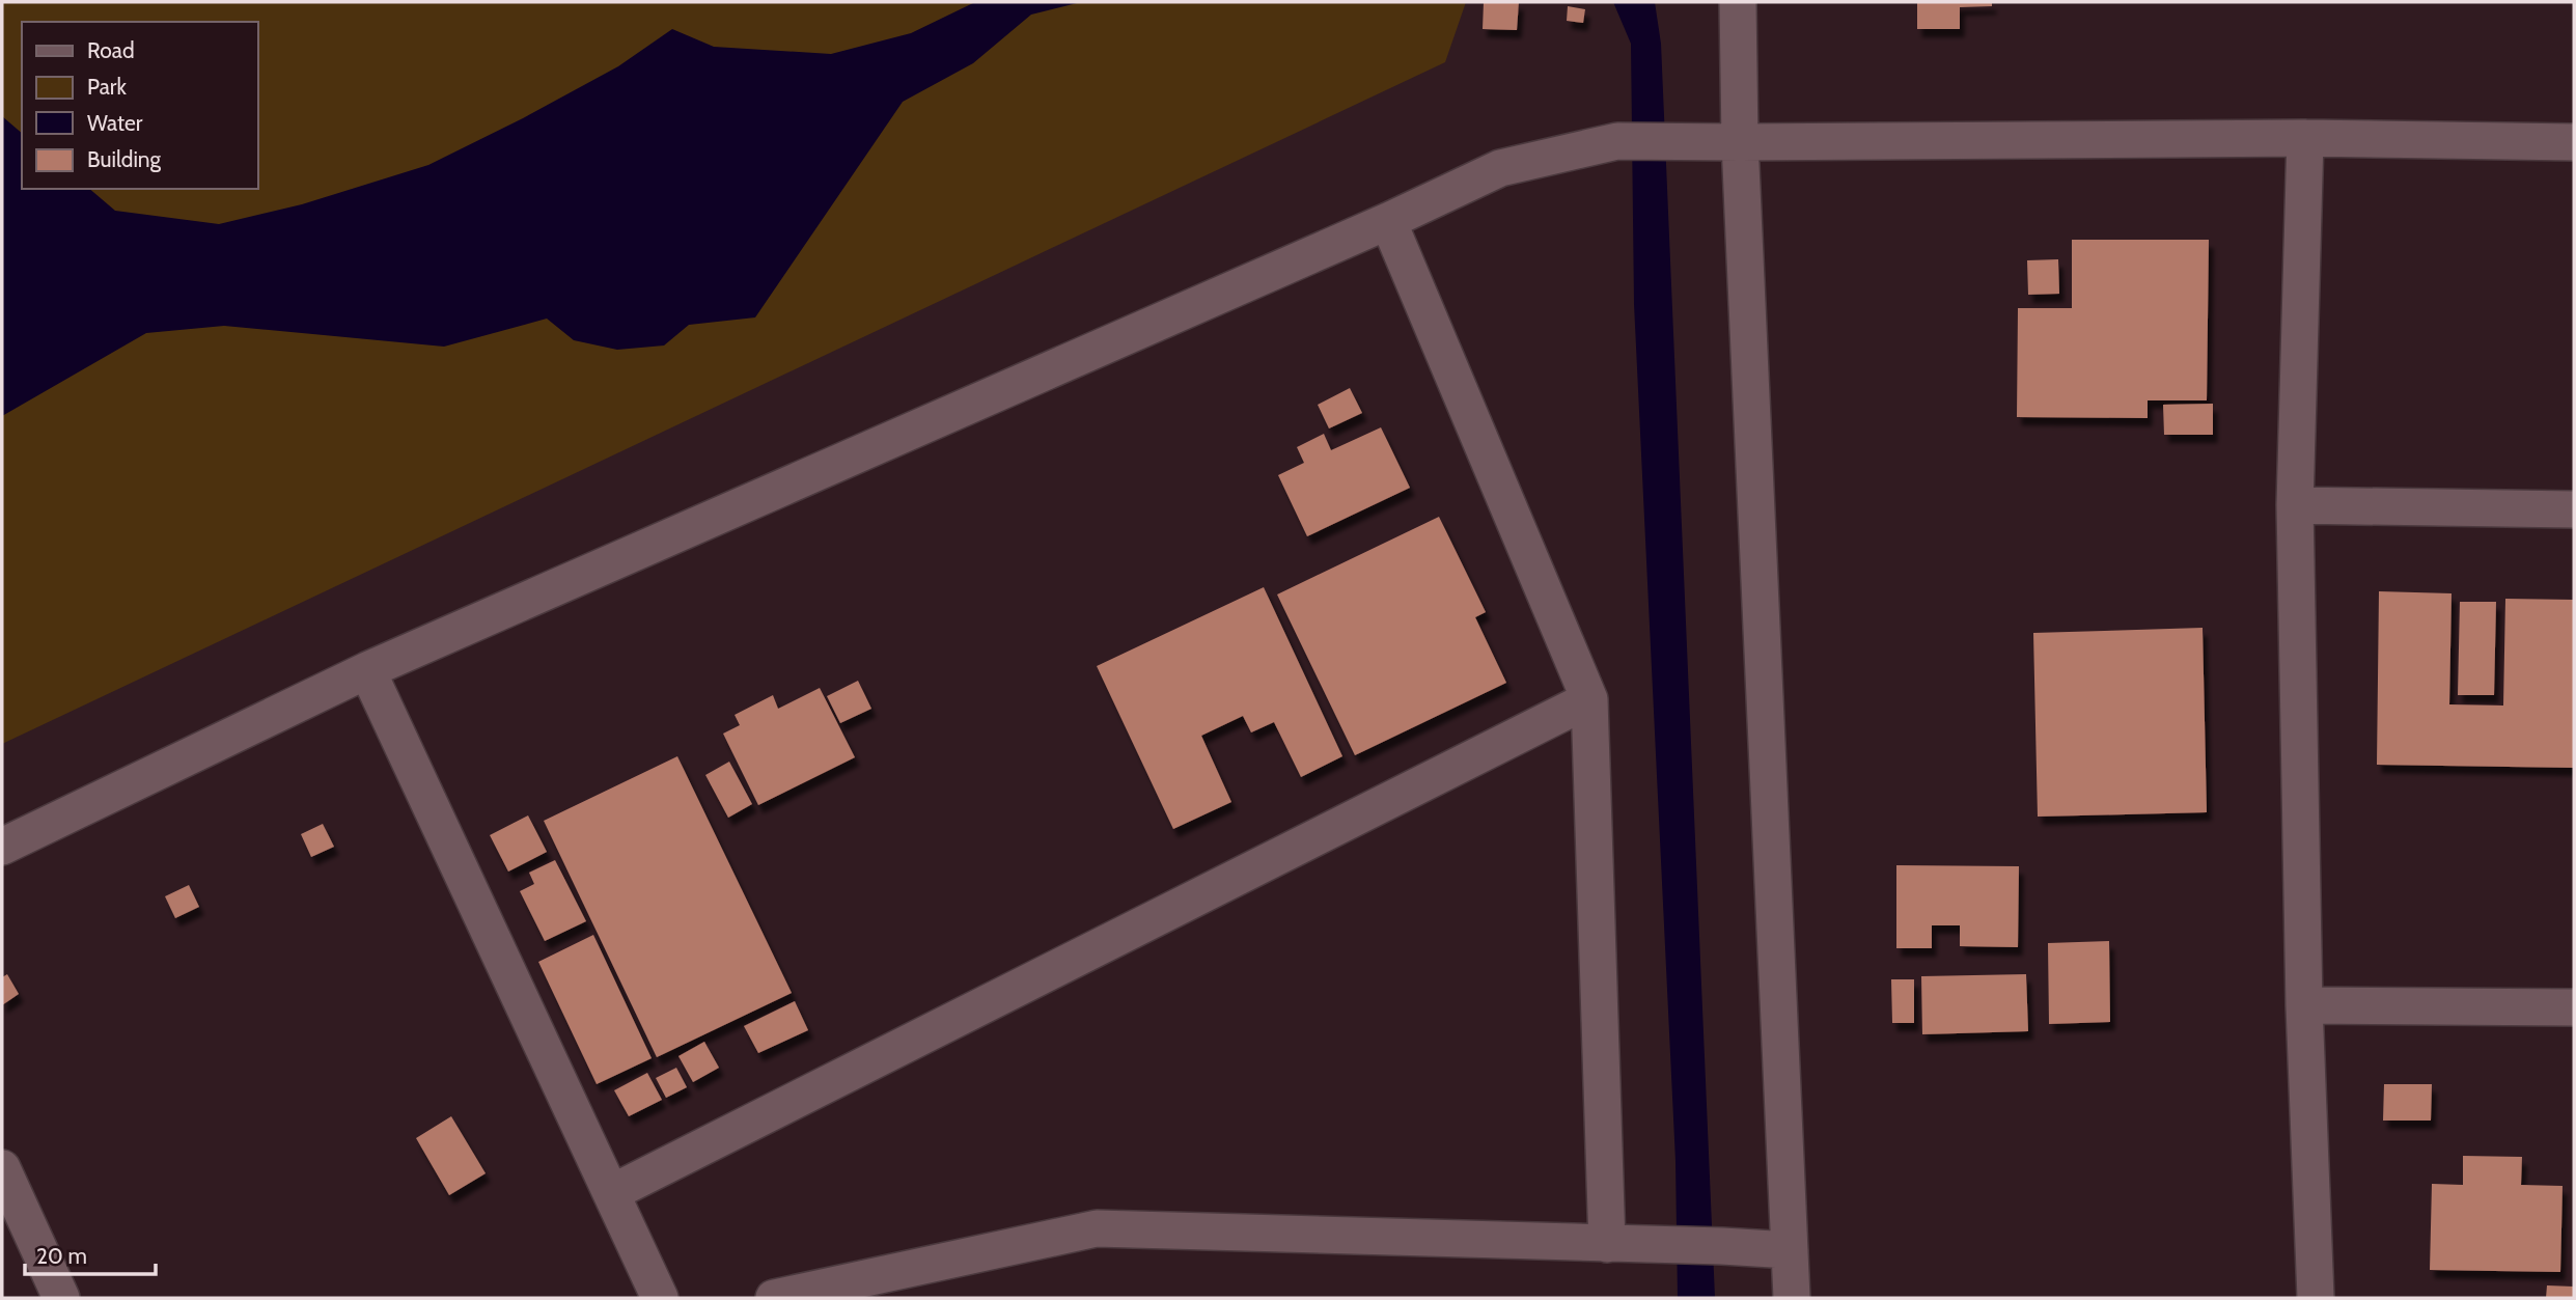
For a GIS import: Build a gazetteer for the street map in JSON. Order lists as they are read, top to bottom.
{
  "legend": [
    "Road",
    "Park",
    "Water",
    "Building"
  ],
  "scale_bar": "20 m"
}
